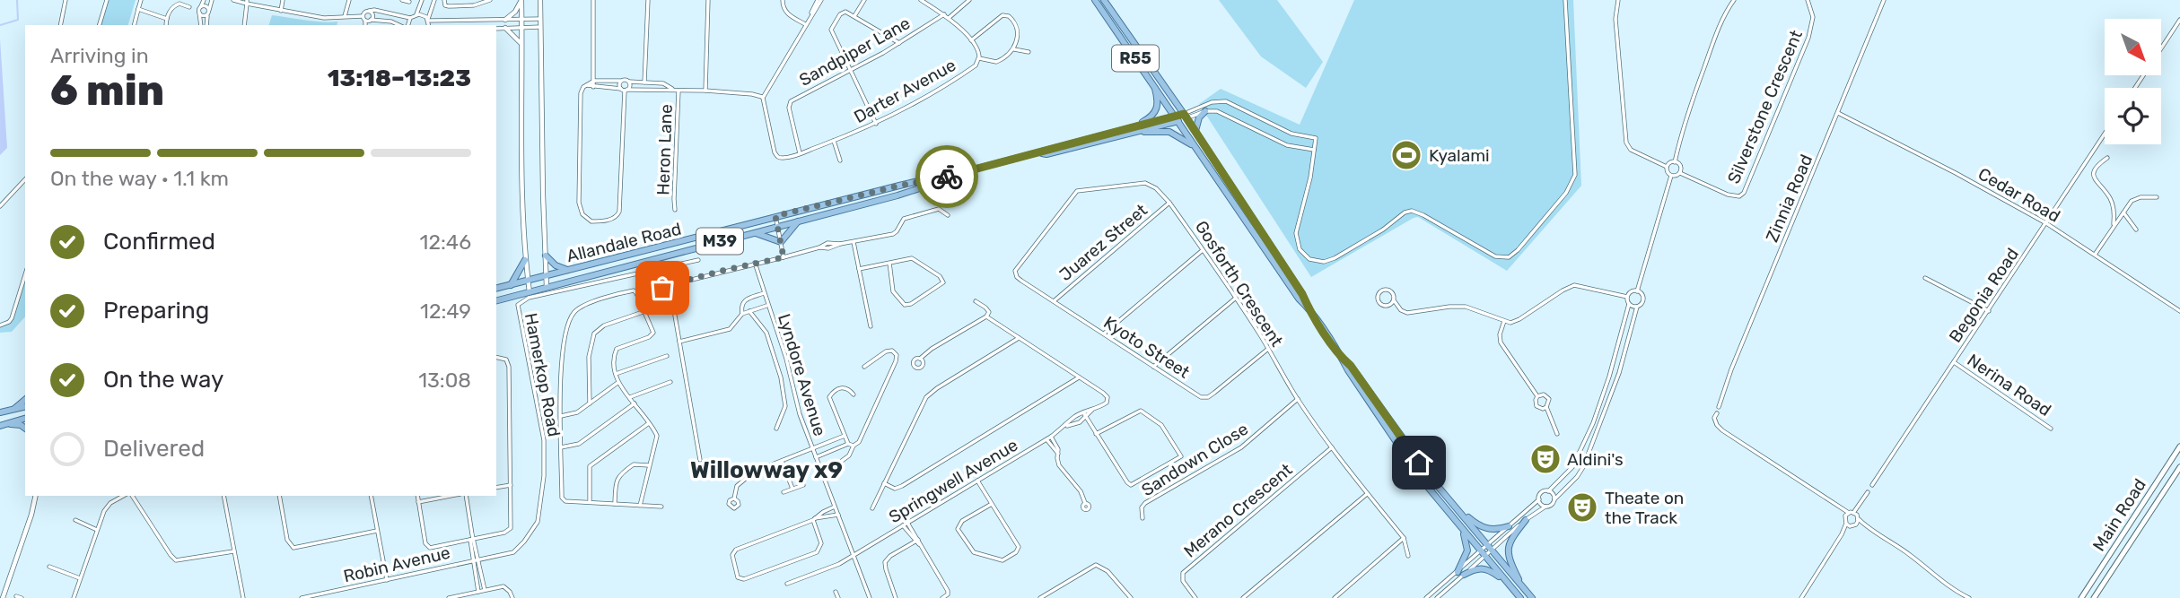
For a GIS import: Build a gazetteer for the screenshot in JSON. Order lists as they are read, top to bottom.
{
  "streets": {
    "main road": [
      "R55",
      "M39",
      "Allandale Road",
      "Main Road"
    ],
    "street": [
      "Sandpiper Lane",
      "Darter Avenue",
      "Silverstone Crescent",
      "Heron Lane",
      "Cedar Road",
      "Zinnia Road",
      "Juarez Street",
      "Gosforth Crescent",
      "Begonia Road",
      "Kyoto Street",
      "Hamerkop Road",
      "Lyndore Avenue",
      "Nerina Road",
      "Sandown Close",
      "Springwell Avenue",
      "Merano Crescent",
      "Robin Avenue"
    ]
  },
  "crossings": [
    ["Sandpiper Lane", "Darter Avenue"],
    ["R55", "Allandale Road"],
    ["Cedar Road", "Zinnia Road"],
    ["Cedar Road", "Begonia Road"],
    ["Juarez Street", "Gosforth Crescent"],
    ["Juarez Street", "Kyoto Street"],
    ["Gosforth Crescent", "Kyoto Street"],
    ["Gosforth Crescent", "Sandown Close"],
    ["Gosforth Crescent", "Merano Crescent"],
    ["Begonia Road", "Nerina Road"],
    ["Hamerkop Road", "Robin Avenue"],
    ["Lyndore Avenue", "Springwell Avenue"]
  ],
  "districts": ["Willowway x9"],
  "places": {
    "sports": ["Kyalami"],
    "theatre": ["Aldini's", "Theate on the Track"]
  },
  "north": "bottom right",
  "page": {
    "heading": ["6 min", "Arriving in", "13:18–13:23"],
    "bar": "On the way · 1.1 km",
    "list": [
      ["Confirmed", "12:46"],
      ["Preparing", "12:49"],
      ["On the way", "13:08"],
      "Delivered"
    ]
  }
}
